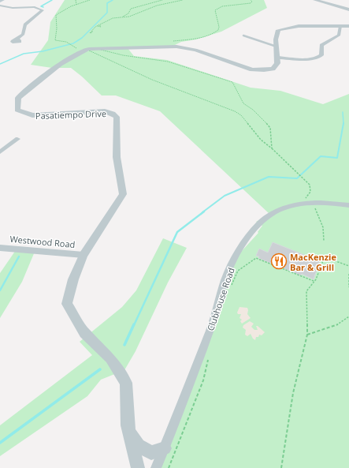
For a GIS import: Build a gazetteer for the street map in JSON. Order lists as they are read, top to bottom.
{
  "streets": {
    "street": ["Pasatiempo Drive", "Westwood Road", "Clubhouse Road"]
  },
  "crossings": [
    ["Pasatiempo Drive", "Westwood Road"]
  ],
  "places": {
    "restaurant": ["MacKenzie Bar & Grill"]
  }
}
